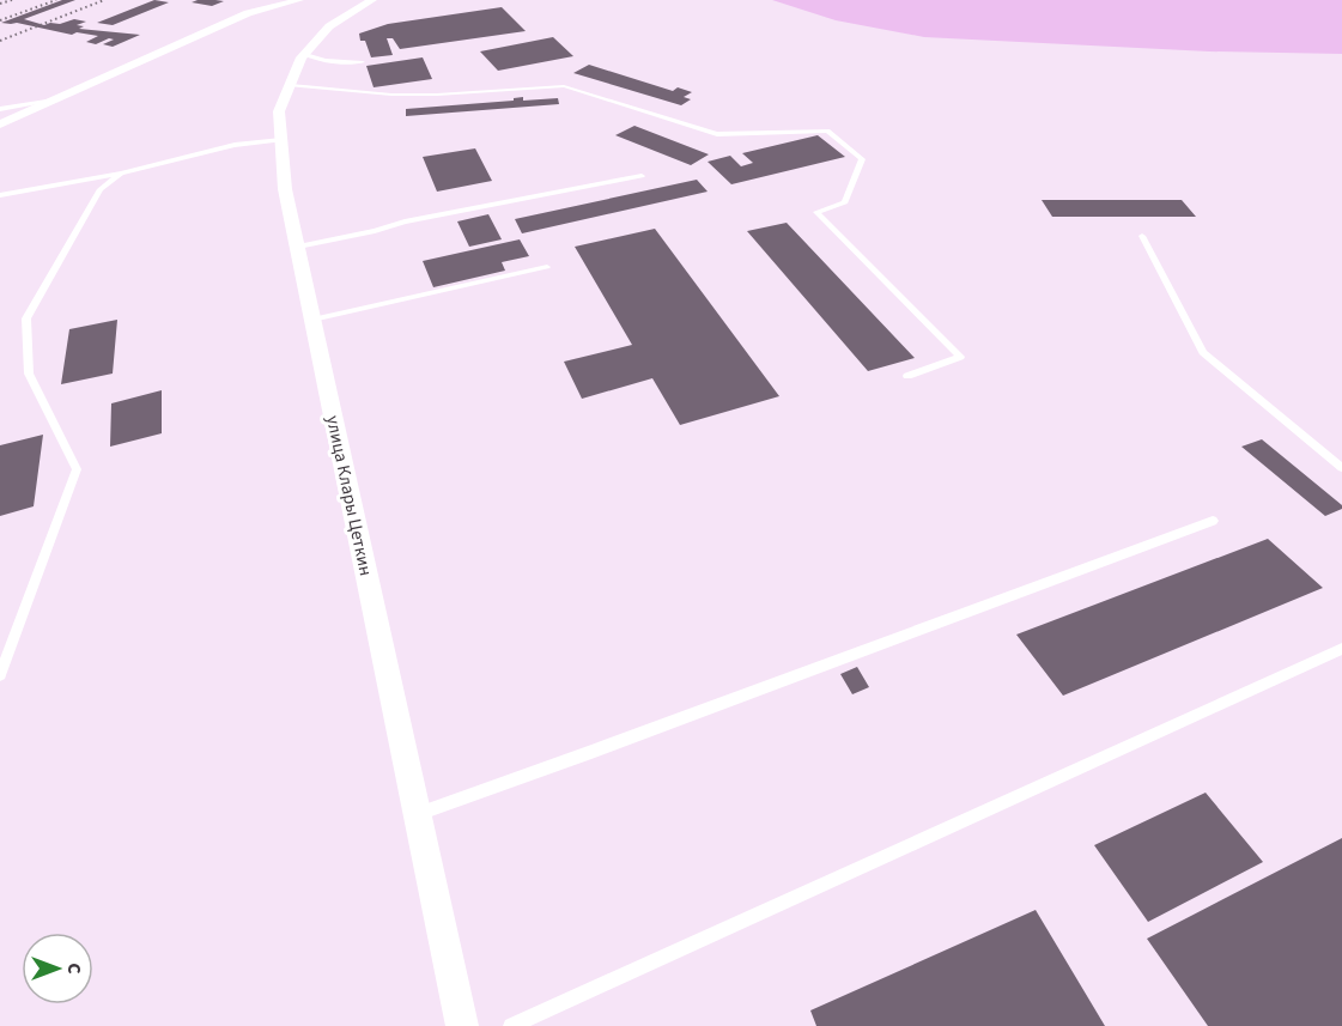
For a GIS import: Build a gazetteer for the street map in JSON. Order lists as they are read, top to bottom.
{
  "streets": {
    "street": ["улица Клары Цеткин"]
  },
  "north": "right"
}
